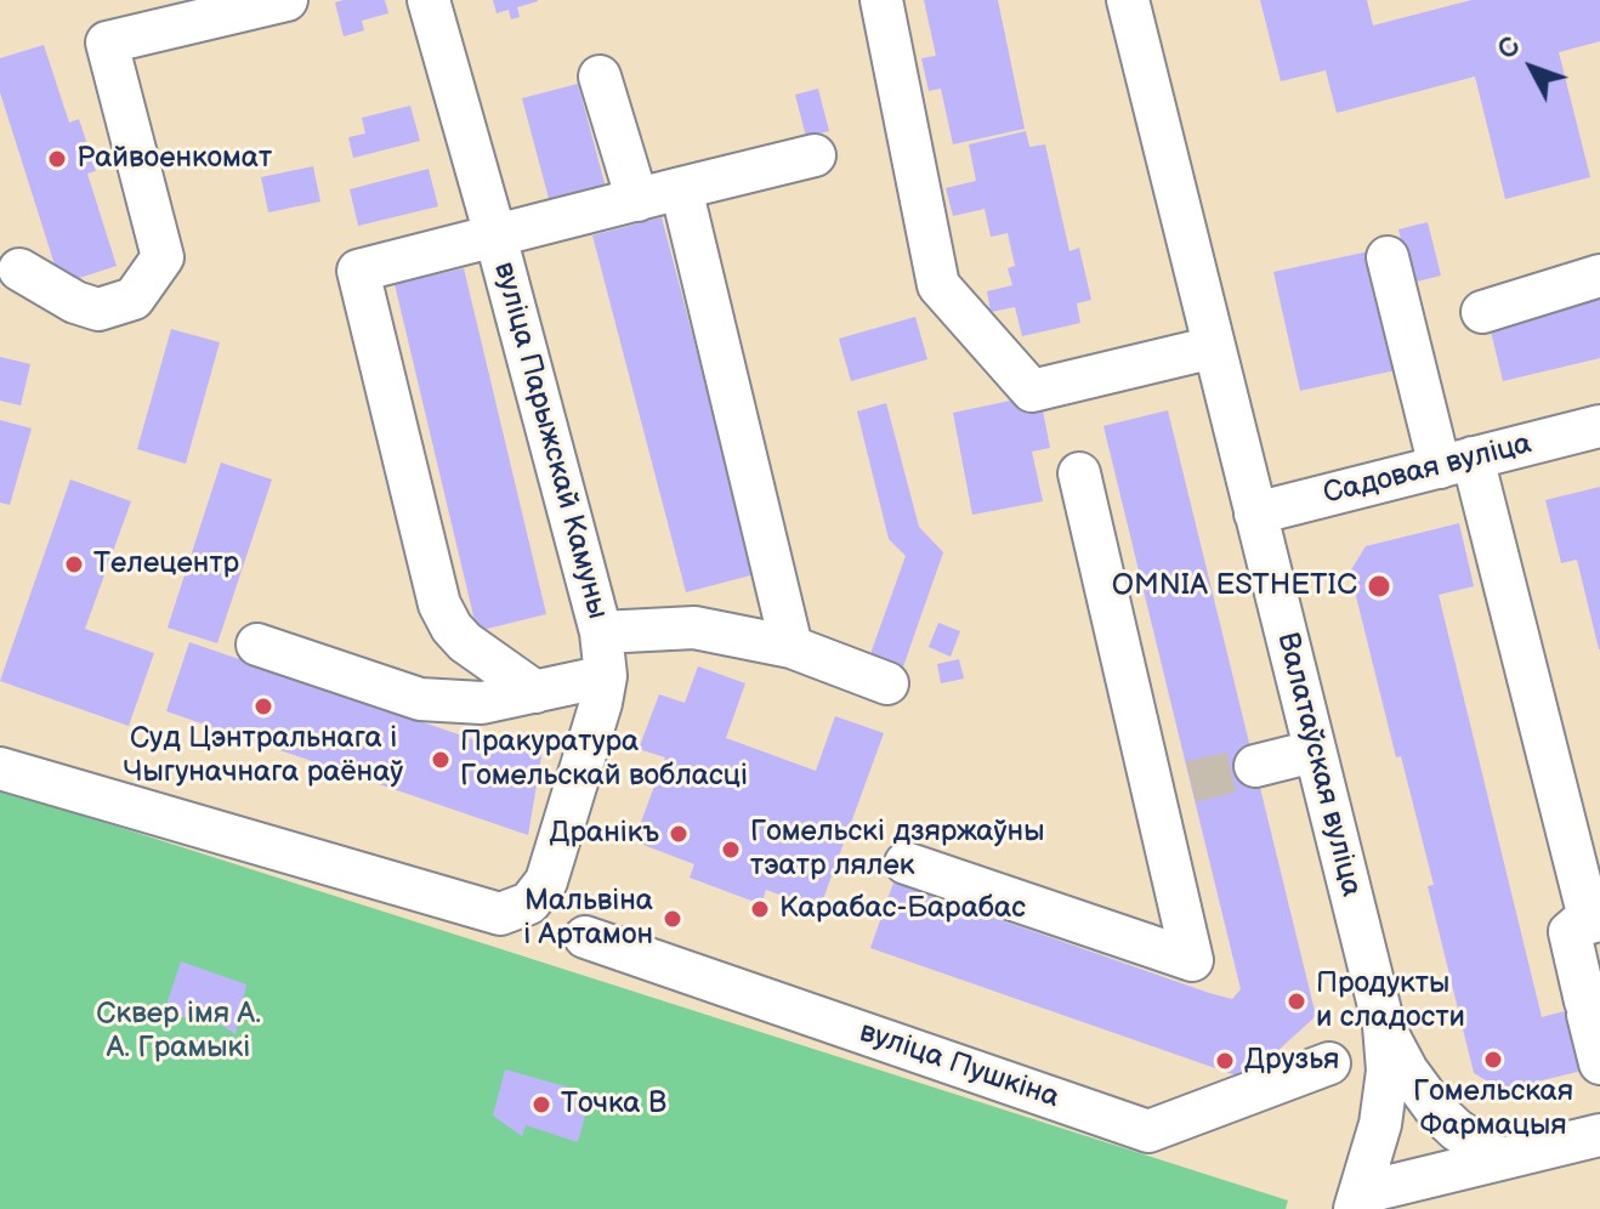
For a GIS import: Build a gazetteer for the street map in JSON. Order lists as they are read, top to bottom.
{
  "streets": {
    "street": [
      "вуліца Парыжскай Камуны",
      "Садовая вуліца",
      "Валатаўская вуліца",
      "вуліца Пушкіна"
    ]
  },
  "crossings": [
    ["Садовая вуліца", "Валатаўская вуліца"]
  ],
  "parks": ["Сквер імя А. А. Грамыкі"],
  "places": [
    "Райвоенкомат",
    "Телецентр",
    "OMNIA ESTHETIC",
    "Суд Цэнтральнага і Чыгуначнага раёнаў",
    "Пракуратура Гомельскай вобласці",
    "Дранікъ",
    "Гомельскі дзяржаўны тэатр лялек",
    "Карабас-Барабас",
    "Мальвіна і Артамон",
    "Продукты и сладости",
    "Гомельская Фармацыя",
    "Друзья",
    "Точка В"
  ],
  "north": "top left"
}
